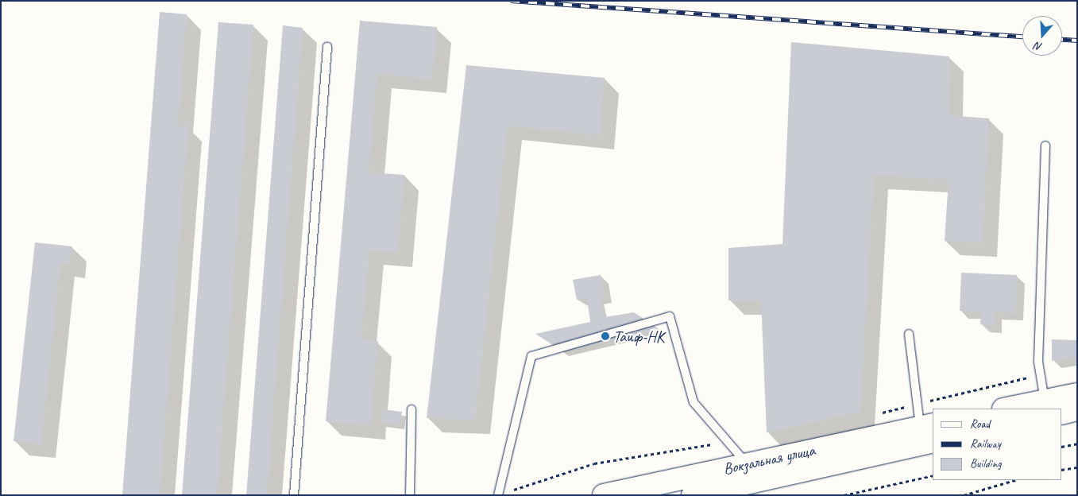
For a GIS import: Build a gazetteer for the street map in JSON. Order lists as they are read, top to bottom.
{
  "streets": {
    "main road": ["Вокзальная улица"]
  },
  "places": ["Таиф-НК"],
  "legend": ["Road", "Railway", "Building"],
  "north": "bottom"
}
